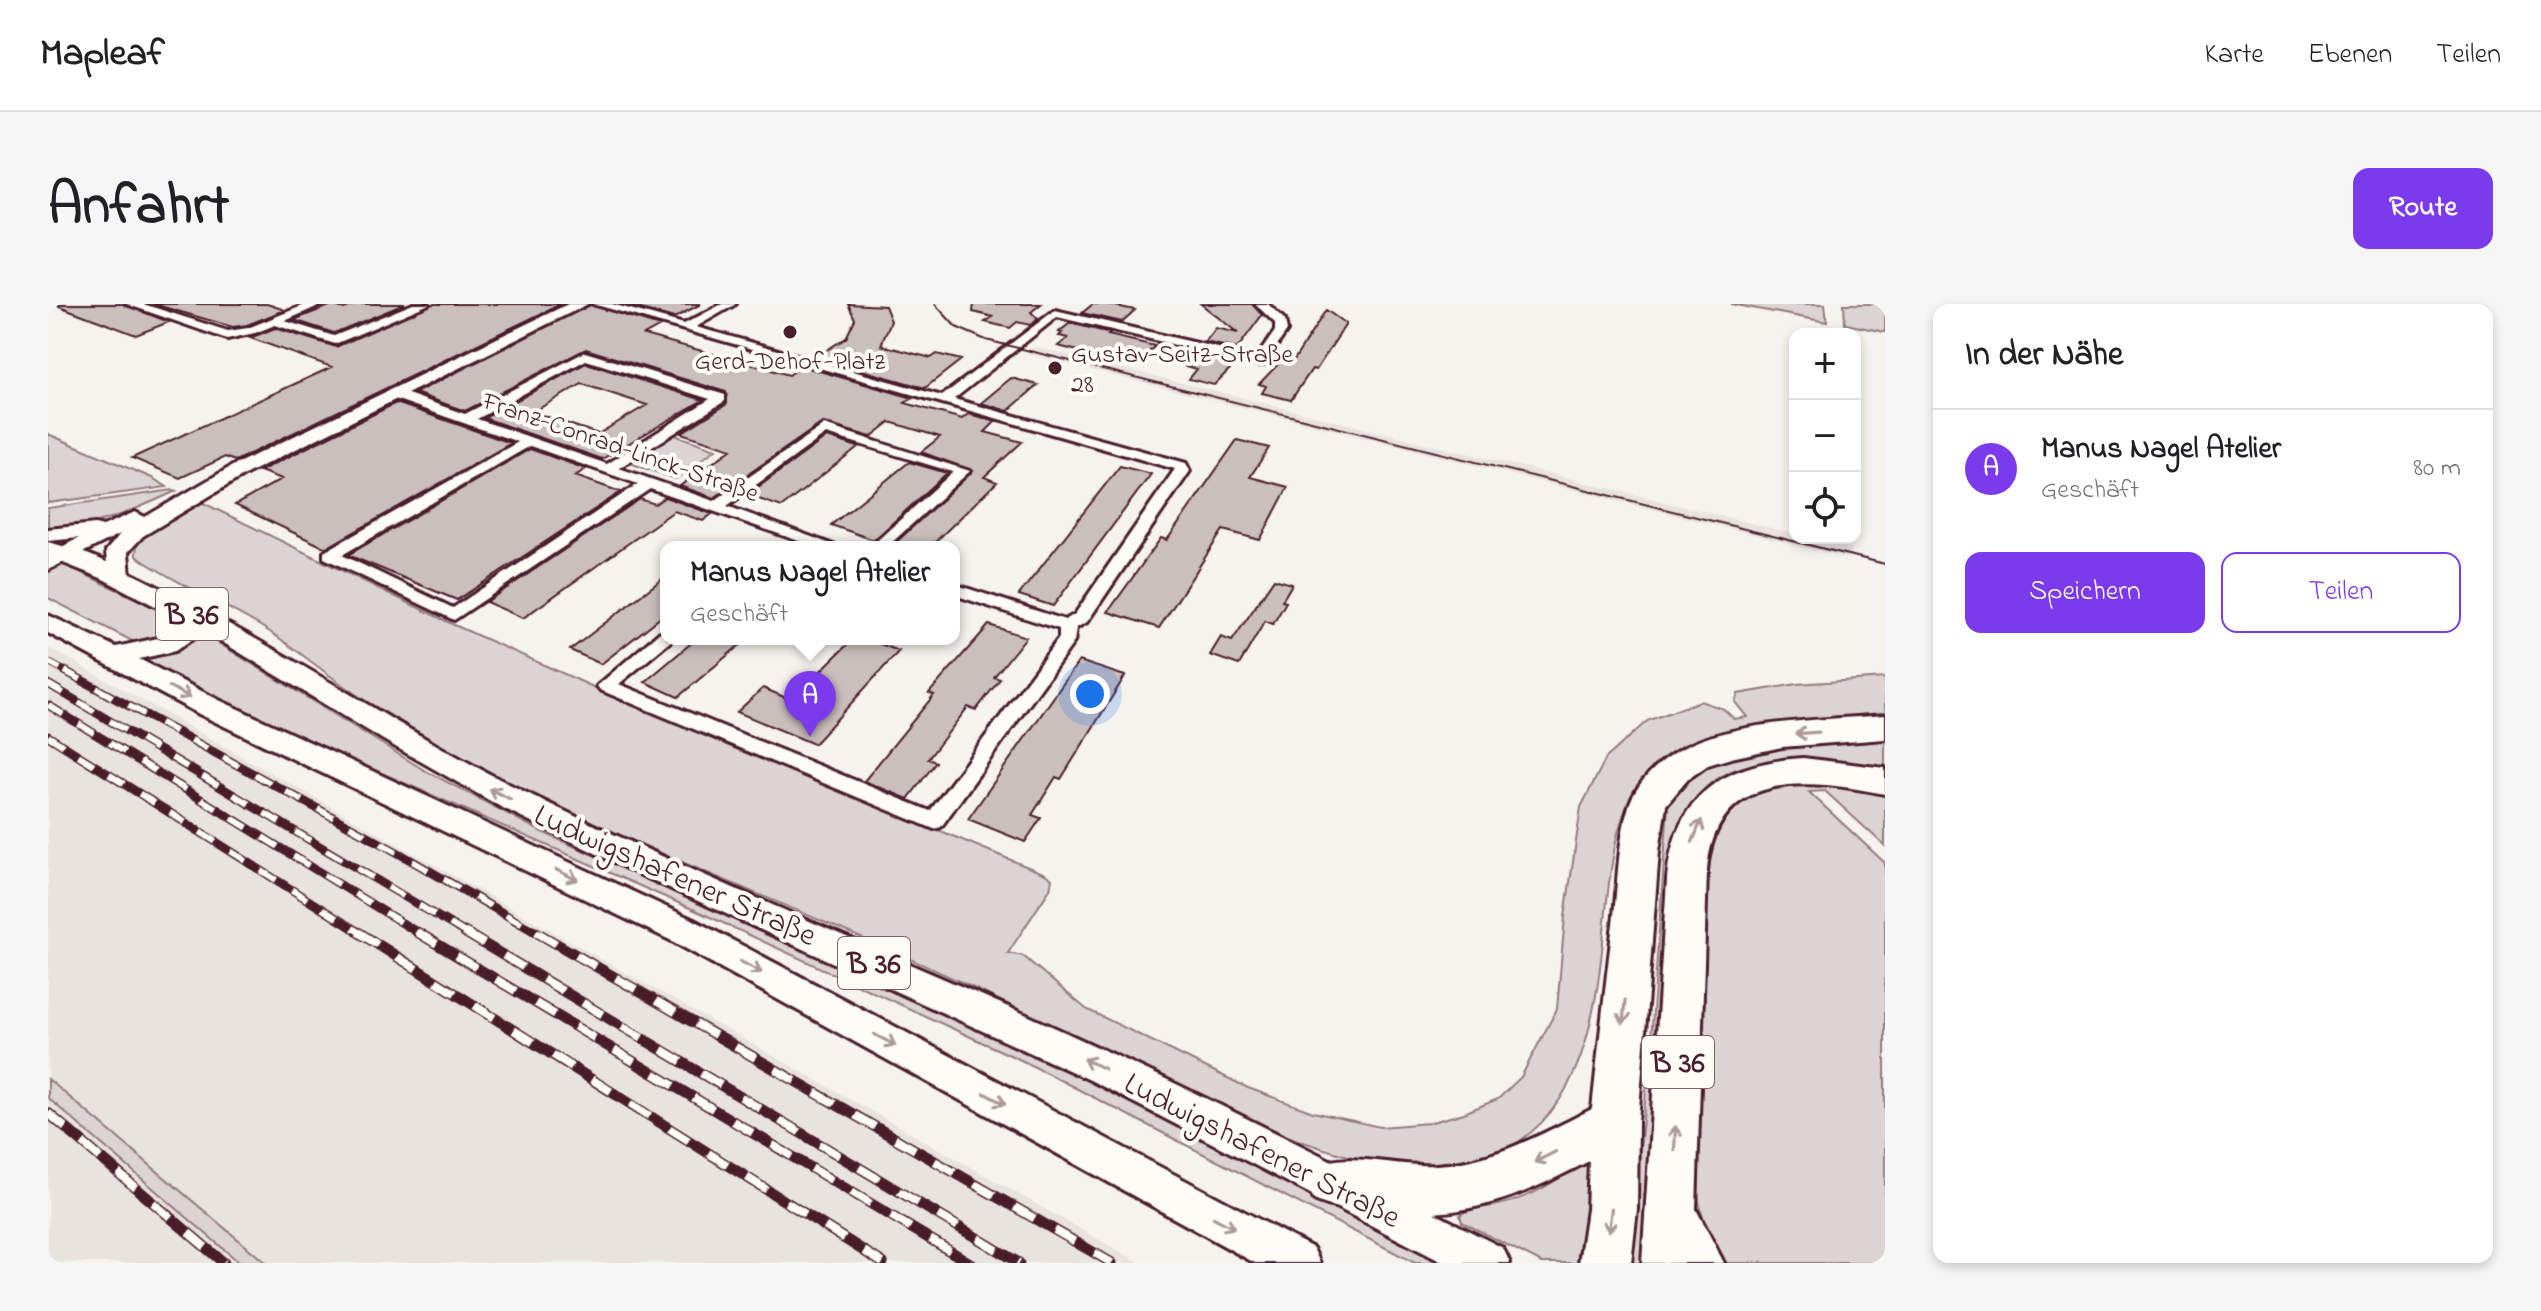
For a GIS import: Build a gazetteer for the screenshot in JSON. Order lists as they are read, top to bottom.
{
  "streets": {
    "highway": ["B 36"],
    "main road": ["Ludwigshafener Straße"],
    "street": ["Franz-Conrad-Linck-Straße"]
  },
  "places": ["Gerd-Dehof-Platz", "Gustav-Seitz-Straße 28"],
  "page": {
    "header": "Mapleaf",
    "nav": ["Karte", "Ebenen", "Teilen"],
    "title": "Anfahrt",
    "buttons": [
      "Route",
      ["Speichern", "Teilen"]
    ],
    "heading": "In der Nähe",
    "map_buttons": ["+", "−"],
    "list": [
      {
        "mark": "A",
        "name": "Manus Nagel Atelier",
        "note": "Geschäft",
        "value": "80 m"
      }
    ],
    "popup": ["Manus Nagel Atelier", "Geschäft"],
    "pins": "A"
  }
}
